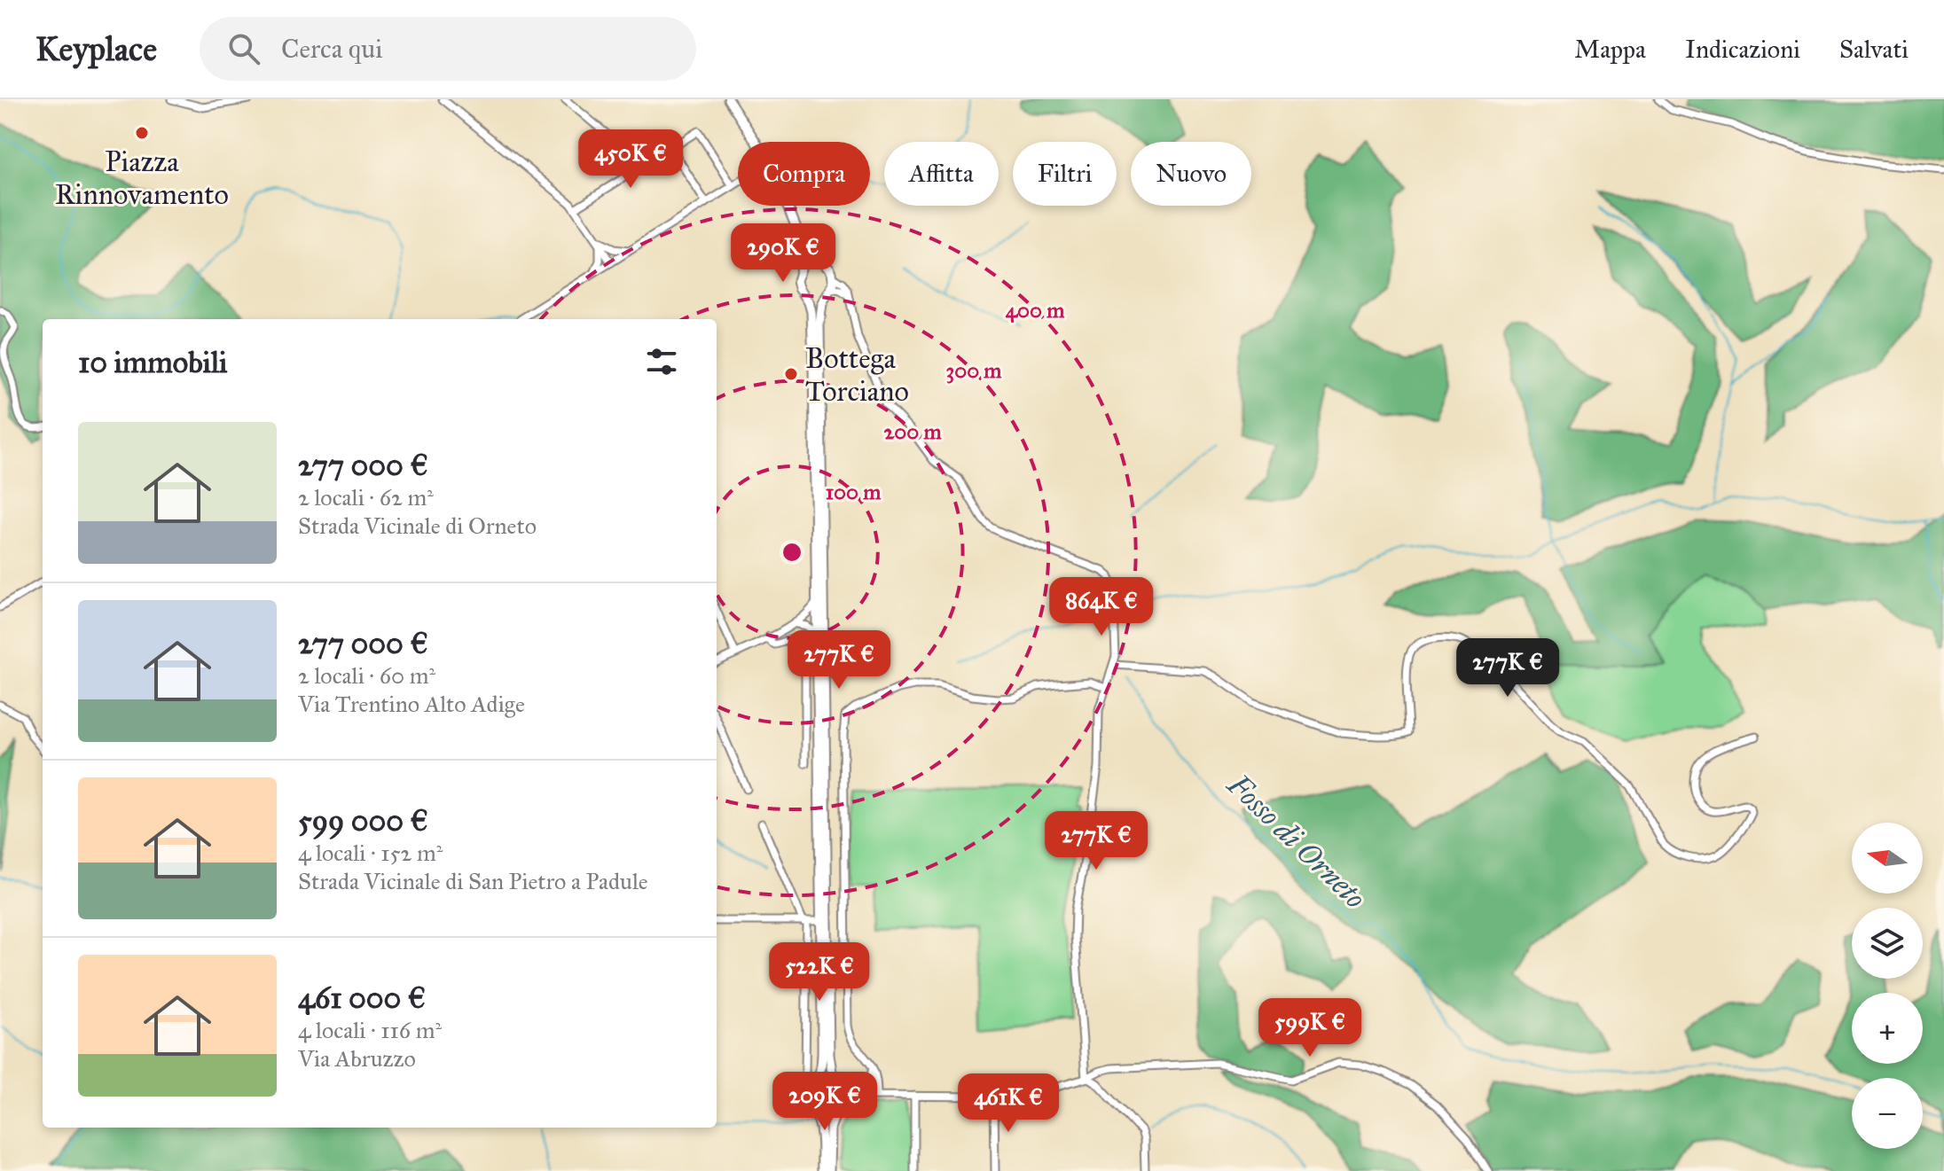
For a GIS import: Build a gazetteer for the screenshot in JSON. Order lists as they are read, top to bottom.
{
  "water": ["Fosso di Orneto"],
  "places": ["Piazza Rinnovamento", "Bottega Torciano"],
  "north": "left",
  "page": {
    "header": "Keyplace",
    "search": "Cerca qui",
    "nav": ["Mappa", "Indicazioni", "Salvati"],
    "price": [
      "450K €",
      "290K €",
      "864K €",
      "277K €",
      "277K €",
      "277K €",
      "522K €",
      "599K €",
      "209K €",
      "461K €"
    ],
    "chip": [
      "Compra",
      "Affitta",
      "Filtri",
      "Nuovo"
    ],
    "heading": "10 immobili",
    "list": [
      {
        "name": "277 000 €",
        "note": "2 locali · 62 m² · Strada Vicinale di Orneto"
      },
      {
        "name": "277 000 €",
        "note": "2 locali · 60 m² · Via Trentino Alto Adige"
      },
      {
        "name": "599 000 €",
        "note": "4 locali · 152 m² · Strada Vicinale di San Pietro a Padule"
      },
      {
        "name": "461 000 €",
        "note": "4 locali · 116 m² · Via Abruzzo"
      }
    ],
    "map_buttons": ["+", "−"]
  },
  "rings": [
    "400 m",
    "300 m",
    "200 m",
    "100 m"
  ]
}
